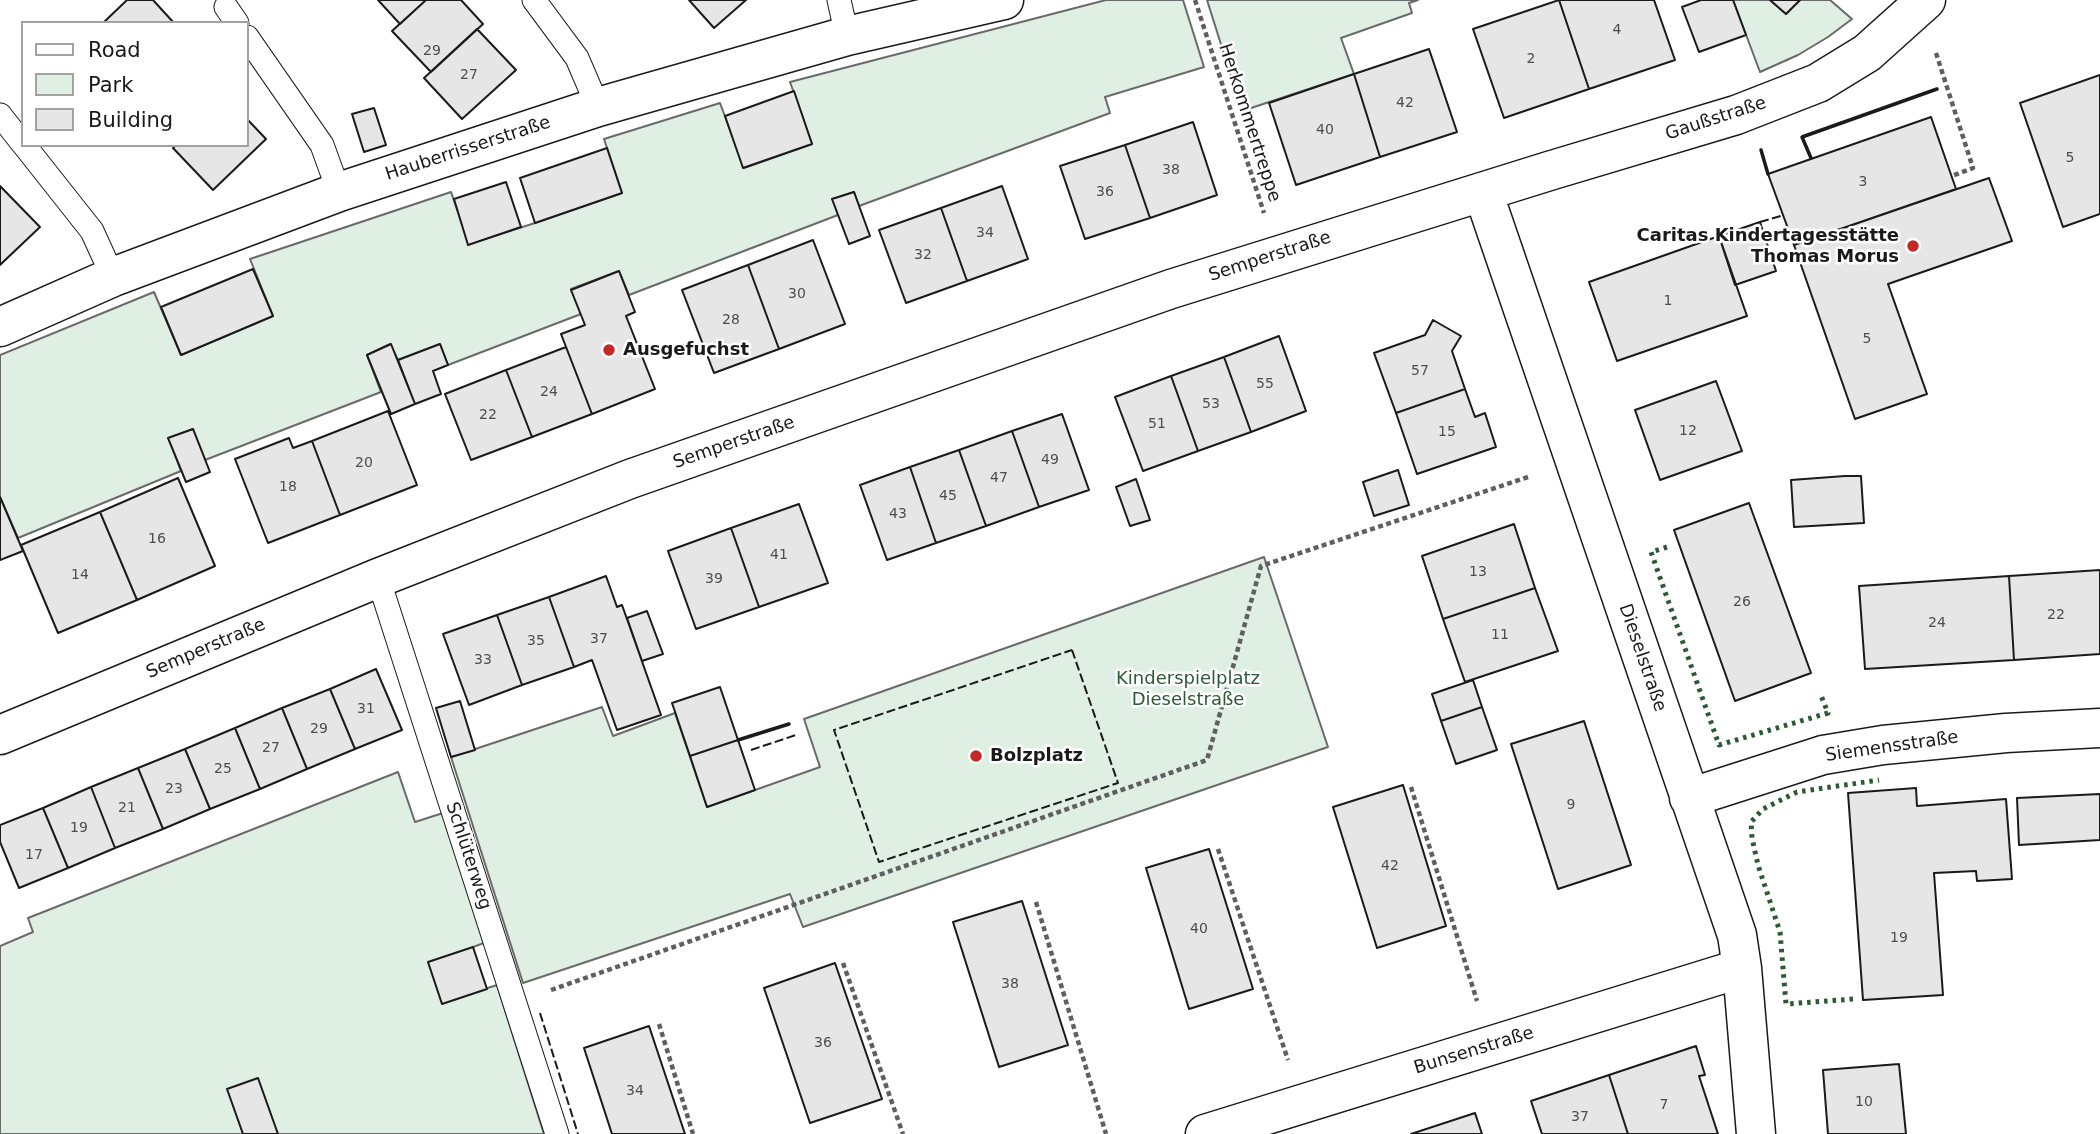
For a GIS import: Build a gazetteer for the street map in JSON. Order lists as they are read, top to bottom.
{
  "streets": {
    "street": [
      "Gaußstraße",
      "Hauberrisserstraße",
      "Semperstraße",
      "Dieselstraße",
      "Siemensstraße",
      "Bunsenstraße"
    ],
    "lane": ["Schlüterweg"],
    "path": ["Herkommertreppe"]
  },
  "crossings": [
    ["Gaußstraße", "Semperstraße"],
    ["Gaußstraße", "Dieselstraße"],
    ["Herkommertreppe", "Semperstraße"],
    ["Semperstraße", "Dieselstraße"],
    ["Semperstraße", "Schlüterweg"],
    ["Dieselstraße", "Siemensstraße"],
    ["Dieselstraße", "Bunsenstraße"]
  ],
  "parks": ["Kinderspielplatz Dieselstraße"],
  "places": ["Caritas Kindertagesstätte Thomas Morus", "Ausgefuchst", "Bolzplatz"],
  "house_numbers": [
    "4",
    "29",
    "2",
    "27",
    "42",
    "40",
    "5",
    "38",
    "3",
    "36",
    "34",
    "32",
    "30",
    "1",
    "28",
    "5",
    "57",
    "55",
    "24",
    "53",
    "22",
    "51",
    "12",
    "15",
    "49",
    "20",
    "47",
    "18",
    "45",
    "43",
    "16",
    "41",
    "13",
    "14",
    "39",
    "26",
    "22",
    "24",
    "11",
    "37",
    "35",
    "33",
    "31",
    "29",
    "27",
    "25",
    "23",
    "9",
    "21",
    "19",
    "17",
    "42",
    "40",
    "19",
    "38",
    "36",
    "34",
    "10",
    "7",
    "37"
  ],
  "legend": ["Road", "Park", "Building"]
}
